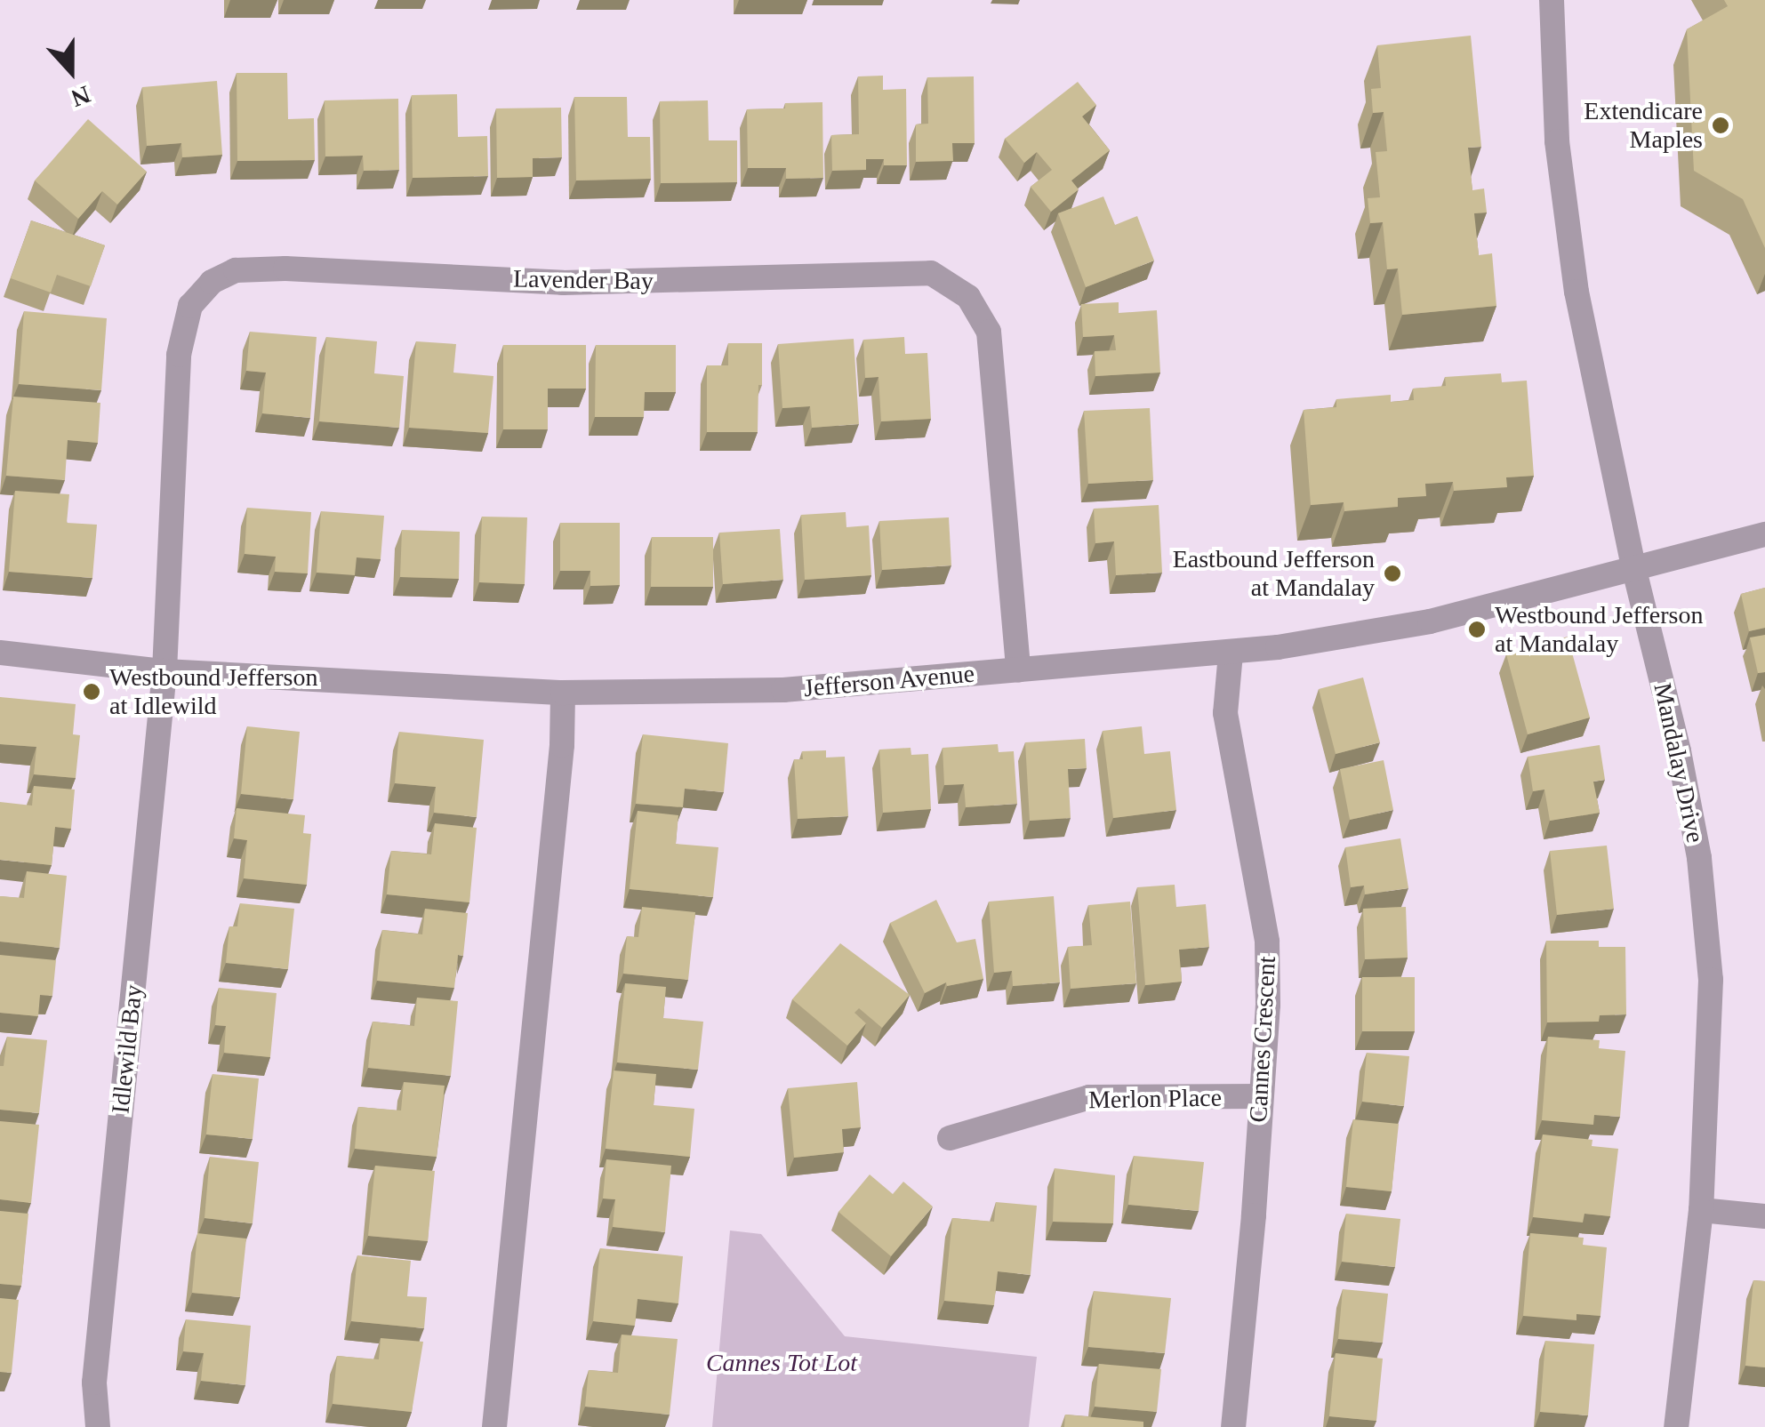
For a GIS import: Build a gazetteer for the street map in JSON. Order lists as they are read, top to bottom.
{
  "streets": {
    "street": [
      "Lavender Bay",
      "Jefferson Avenue",
      "Mandalay Drive",
      "Cannes Crescent",
      "Idlewild Bay",
      "Merlon Place"
    ]
  },
  "crossings": [
    ["Lavender Bay", "Jefferson Avenue"],
    ["Lavender Bay", "Idlewild Bay"],
    ["Jefferson Avenue", "Mandalay Drive"],
    ["Jefferson Avenue", "Cannes Crescent"],
    ["Jefferson Avenue", "Idlewild Bay"],
    ["Cannes Crescent", "Merlon Place"]
  ],
  "parks": ["Cannes Tot Lot"],
  "places": [
    "Extendicare Maples",
    "Eastbound Jefferson at Mandalay",
    "Westbound Jefferson at Mandalay",
    "Westbound Jefferson at Idlewild"
  ],
  "north": "bottom"
}
